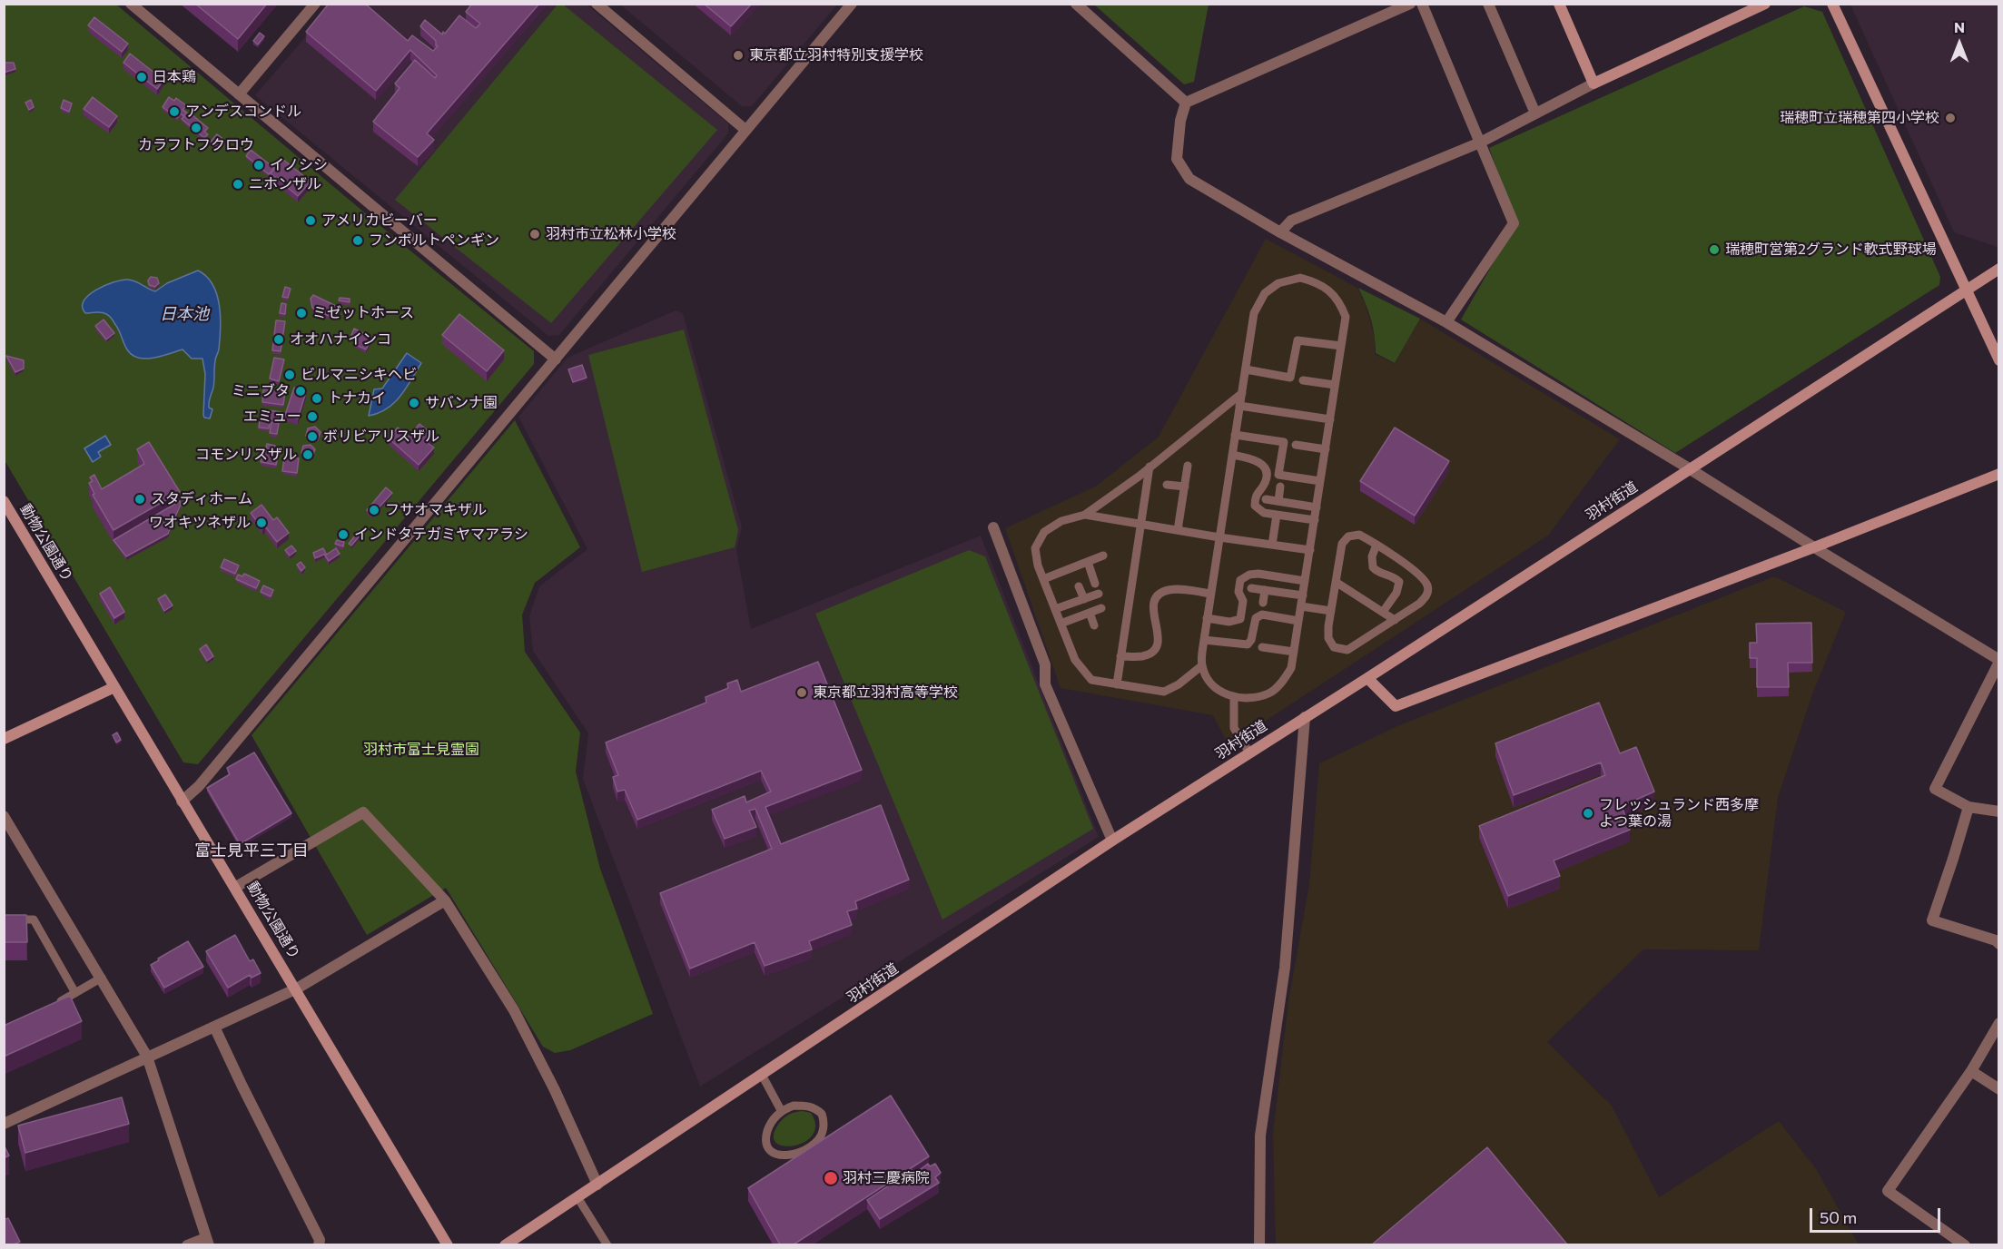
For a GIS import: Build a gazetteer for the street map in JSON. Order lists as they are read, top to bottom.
{
  "streets": {
    "street": ["羽村街道", "動物公園通り"]
  },
  "districts": ["富士見平三丁目"],
  "water": ["日本池"],
  "parks": ["羽村市富士見霊園"],
  "places": [
    "東京都立羽村特別支援学校",
    "日本鶏",
    "アンデスコンドル",
    "瑞穂町立瑞穂第四小学校",
    "カラフトフクロウ",
    "イノシシ",
    "ニホンザル",
    "アメリカビーバー",
    "羽村市立松林小学校",
    "フンボルトペンギン",
    "瑞穂町営第2グランド軟式野球場",
    "ミゼットホース",
    "オオハナインコ",
    "ビルマニシキヘビ",
    "ミニブタ",
    "トナカイ",
    "サバンナ園",
    "エミュー",
    "ボリビアリスザル",
    "コモンリスザル",
    "スタディホーム",
    "フサオマキザル",
    "ワオキツネザル",
    "インドタテガミヤマアラシ",
    "東京都立羽村高等学校",
    "フレッシュランド西多摩 よつ葉の湯",
    "羽村三慶病院"
  ],
  "scale_bar": "50 m",
  "north": "top"
}
